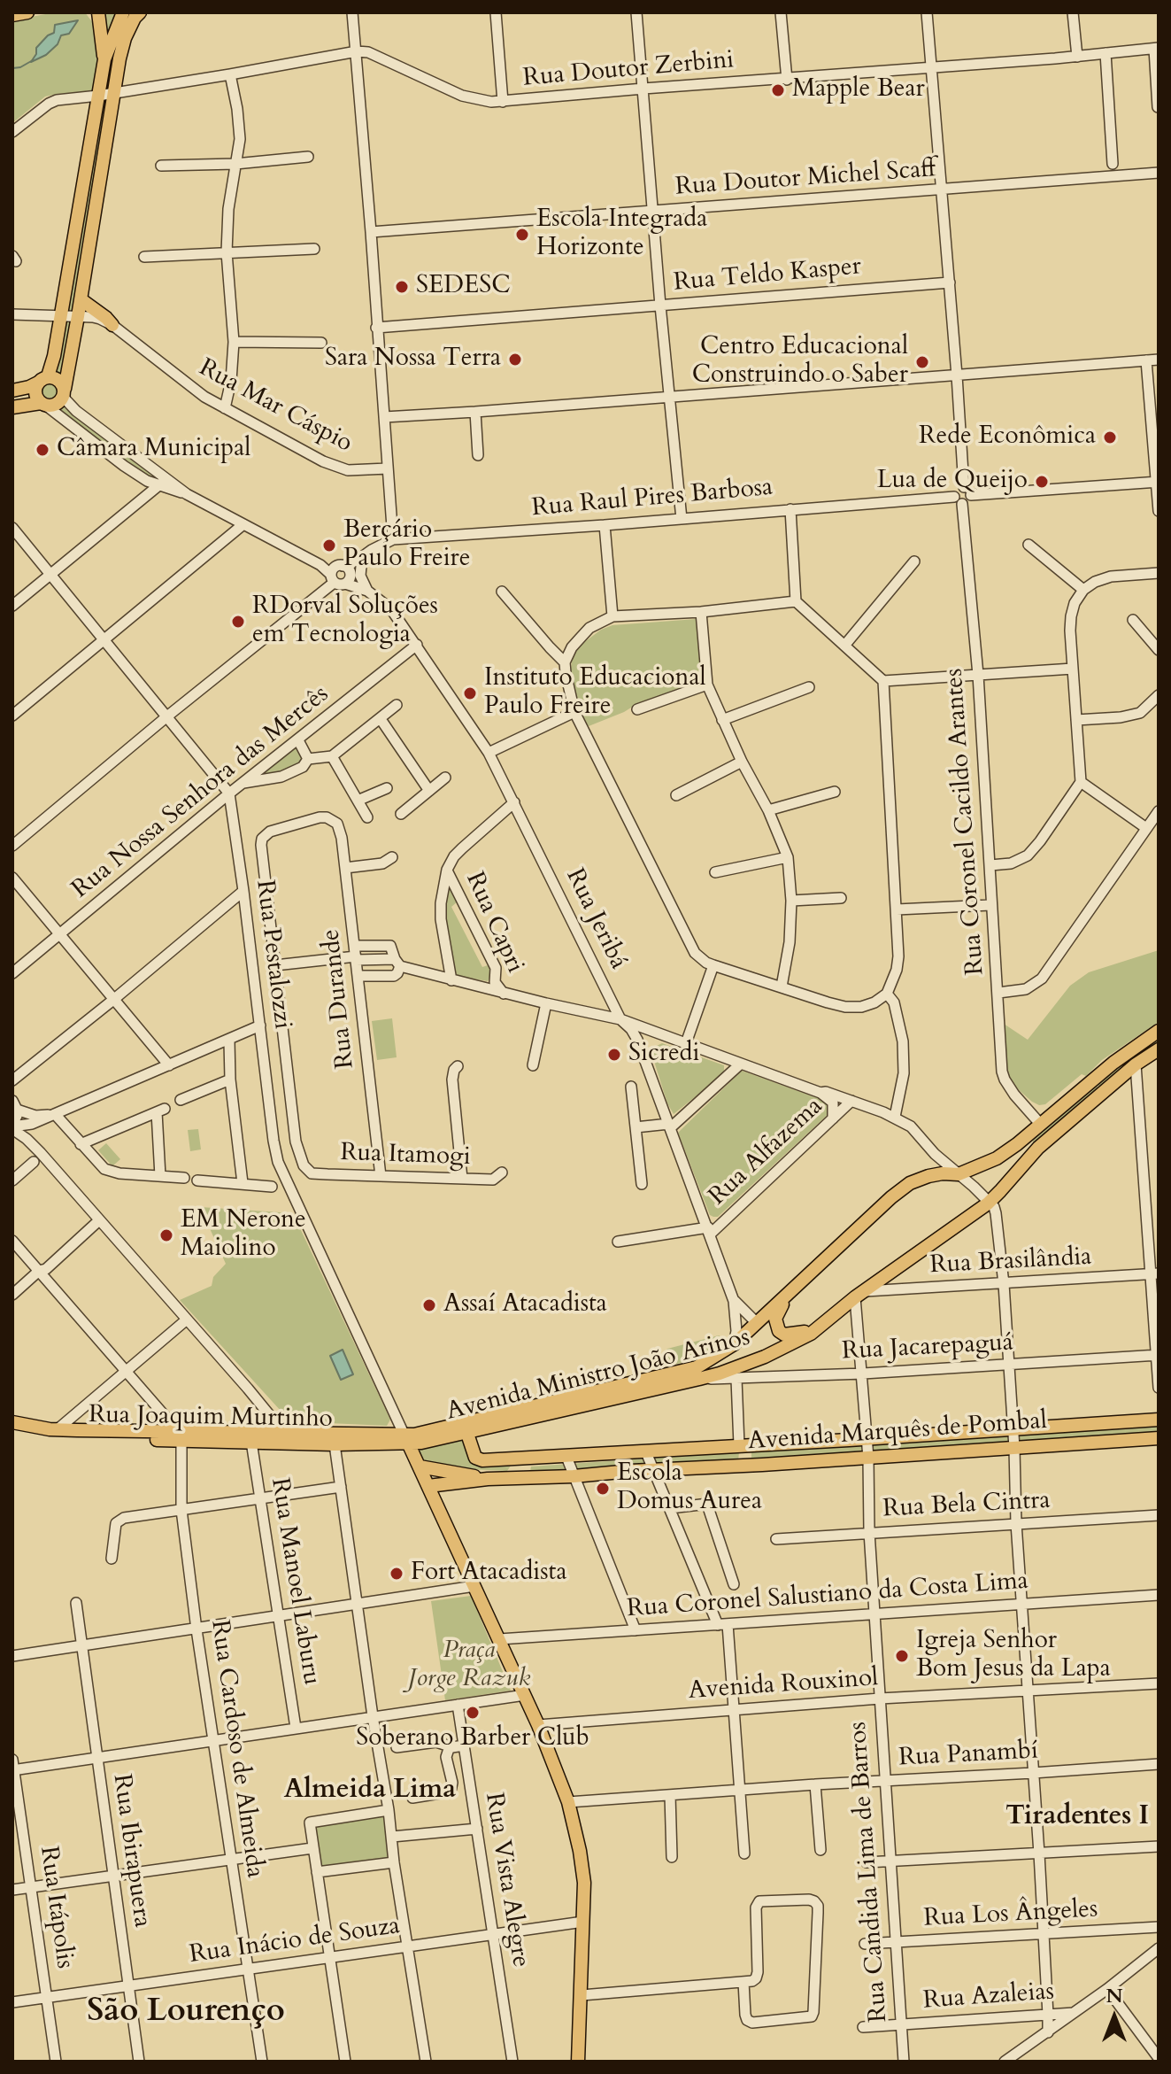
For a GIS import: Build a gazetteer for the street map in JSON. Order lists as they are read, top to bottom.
{
  "streets": {
    "main road": ["Avenida Ministro João Arinos", "Rua Joaquim Murtinho", "Avenida Marquês de Pombal"],
    "street": [
      "Rua Doutor Zerbini",
      "Rua Doutor Michel Scaff",
      "Rua Teldo Kasper",
      "Rua Mar Cáspio",
      "Rua Raul Pires Barbosa",
      "Rua Nossa Senhora das Mercês",
      "Rua Coronel Cacildo Arantes",
      "Rua Jeribá",
      "Rua Capri",
      "Rua Pestalozzi",
      "Rua Durande",
      "Rua Alfazema",
      "Rua Itamogi",
      "Rua Brasilândia",
      "Rua Jacarepaguá",
      "Rua Bela Cintra",
      "Rua Manoel Laburu",
      "Rua Coronel Salustiano da Costa Lima",
      "Avenida Rouxinol",
      "Rua Cardoso de Almeida",
      "Rua Panambí",
      "Rua Ibirapuera",
      "Rua Candida Lima de Barros",
      "Rua Vista Alegre",
      "Rua Itápolis",
      "Rua Los Ângeles",
      "Rua Inácio de Souza",
      "Rua Azaleias"
    ]
  },
  "crossings": [
    ["Rua Raul Pires Barbosa", "Rua Coronel Cacildo Arantes"],
    ["Rua Nossa Senhora das Mercês", "Rua Jeribá"],
    ["Rua Nossa Senhora das Mercês", "Rua Pestalozzi"],
    ["Rua Coronel Cacildo Arantes", "Avenida Ministro João Arinos"],
    ["Rua Jeribá", "Rua Capri"],
    ["Rua Jeribá", "Rua Alfazema"],
    ["Rua Pestalozzi", "Avenida Ministro João Arinos"],
    ["Rua Pestalozzi", "Rua Joaquim Murtinho"],
    ["Rua Durande", "Rua Itamogi"],
    ["Rua Brasilândia", "Avenida Ministro João Arinos"],
    ["Rua Jacarepaguá", "Avenida Ministro João Arinos"],
    ["Avenida Ministro João Arinos", "Rua Joaquim Murtinho"],
    ["Avenida Ministro João Arinos", "Avenida Marquês de Pombal"],
    ["Rua Joaquim Murtinho", "Rua Manoel Laburu"],
    ["Rua Joaquim Murtinho", "Rua Cardoso de Almeida"],
    ["Avenida Marquês de Pombal", "Rua Candida Lima de Barros"],
    ["Rua Bela Cintra", "Rua Candida Lima de Barros"],
    ["Rua Coronel Salustiano da Costa Lima", "Rua Candida Lima de Barros"],
    ["Avenida Rouxinol", "Rua Candida Lima de Barros"],
    ["Rua Cardoso de Almeida", "Rua Inácio de Souza"],
    ["Rua Panambí", "Rua Candida Lima de Barros"],
    ["Rua Ibirapuera", "Rua Inácio de Souza"],
    ["Rua Candida Lima de Barros", "Rua Los Ângeles"],
    ["Rua Candida Lima de Barros", "Rua Azaleias"],
    ["Rua Vista Alegre", "Rua Inácio de Souza"],
    ["Rua Itápolis", "Rua Inácio de Souza"]
  ],
  "districts": ["Almeida Lima", "Tiradentes I", "São Lourenço"],
  "parks": ["Praça Jorge Razuk"],
  "places": [
    "Mapple Bear",
    "Escola Integrada Horizonte",
    "SEDESC",
    "Sara Nossa Terra",
    "Centro Educacional Construindo o Saber",
    "Rede Econômica",
    "Câmara Municipal",
    "Lua de Queijo",
    "Berçário Paulo Freire",
    "RDorval Soluções em Tecnologia",
    "Instituto Educacional Paulo Freire",
    "Sicredi",
    "EM Nerone Maiolino",
    "Assaí Atacadista",
    "Escola Domus Aurea",
    "Fort Atacadista",
    "Igreja Senhor Bom Jesus da Lapa",
    "Soberano Barber Club"
  ],
  "north": "top"
}
